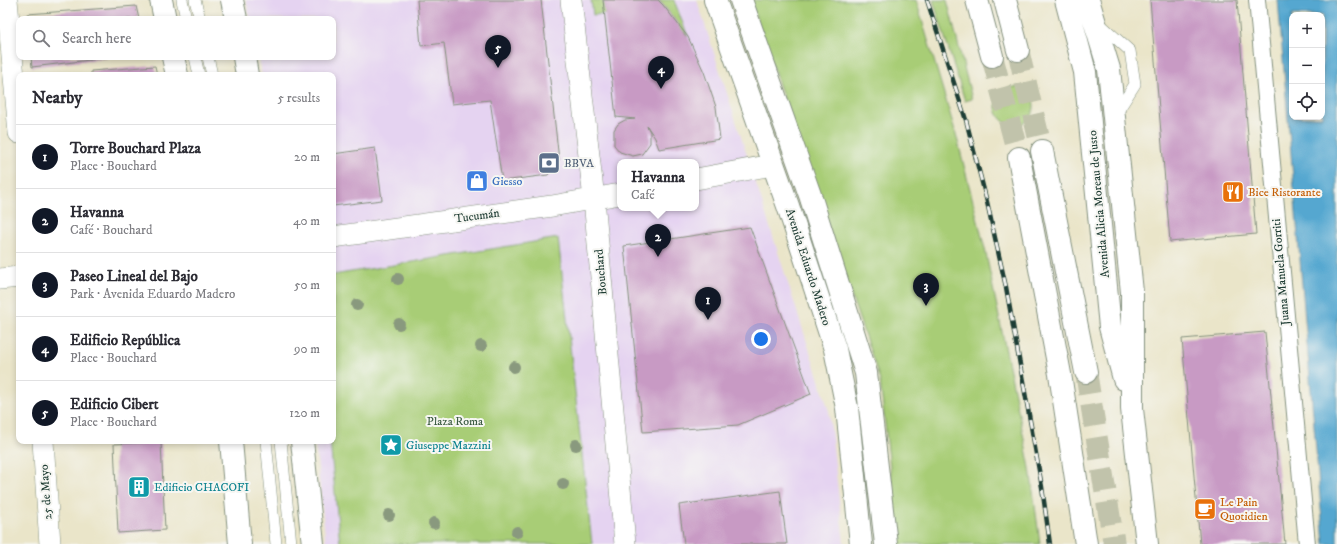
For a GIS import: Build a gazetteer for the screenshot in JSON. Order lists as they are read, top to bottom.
{
  "streets": {
    "main road": ["Avenida Alicia Moreau de Justo", "Avenida Eduardo Madero"],
    "street": [
      "Tucumán",
      "Bouchard",
      "Juana Manuela Gorriti",
      "25 de Mayo"
    ]
  },
  "crossings": [
    ["Tucumán", "Bouchard"]
  ],
  "parks": ["Plaza Roma"],
  "places": {
    "bank": ["BBVA"],
    "shop": ["Giesso"],
    "restaurant": ["Bice Ristorante"],
    "place": ["Giuseppe Mazzini"],
    "building": ["Edificio CHACOFI"],
    "cafe": ["Le Pain Quotidien"]
  },
  "page": {
    "map_buttons": ["+", "−"],
    "search": "Search here",
    "pins": [
      "5",
      "4",
      "2",
      "3",
      "1"
    ],
    "heading": ["Nearby", "5 results"],
    "list": [
      {
        "mark": "1",
        "name": "Torre Bouchard Plaza",
        "note": "Place · Bouchard",
        "value": "20 m"
      },
      {
        "mark": "2",
        "name": "Havanna",
        "note": "Café · Bouchard",
        "value": "40 m"
      },
      {
        "mark": "3",
        "name": "Paseo Lineal del Bajo",
        "note": "Park · Avenida Eduardo Madero",
        "value": "50 m"
      },
      {
        "mark": "4",
        "name": "Edificio República",
        "note": "Place · Bouchard",
        "value": "90 m"
      },
      {
        "mark": "5",
        "name": "Edificio Cibert",
        "note": "Place · Bouchard",
        "value": "120 m"
      }
    ],
    "popup": ["Havanna", "Café"]
  }
}
